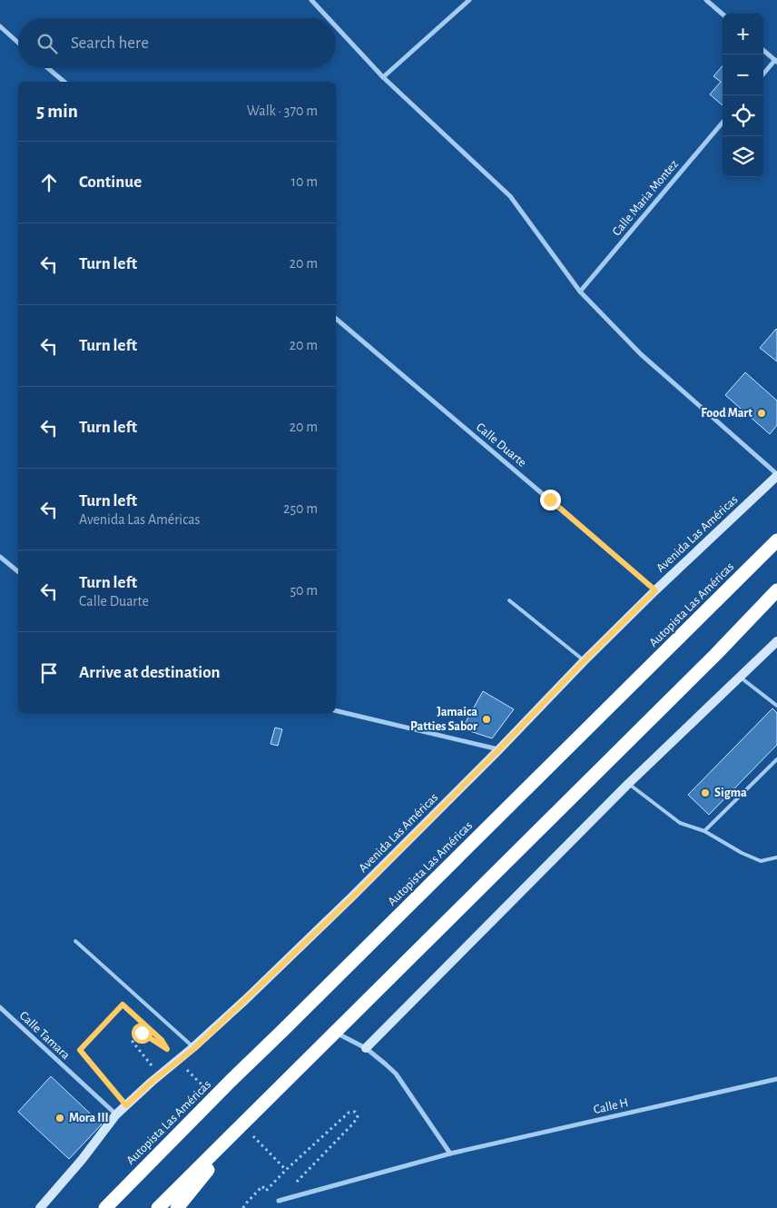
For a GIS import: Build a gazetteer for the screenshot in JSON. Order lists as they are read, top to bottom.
{
  "streets": {
    "highway": ["Autopista Las Américas"],
    "street": [
      "Calle Maria Montez",
      "Calle Duarte",
      "Avenida Las Américas",
      "Calle Tamara",
      "Calle H"
    ]
  },
  "crossings": [
    ["Calle Duarte", "Avenida Las Américas"],
    ["Avenida Las Américas", "Calle Tamara"]
  ],
  "places": [
    "Food Mart",
    "Jamaica Patties Sabor",
    "Sigma",
    "Mora III"
  ],
  "page": {
    "map_buttons": ["+", "−"],
    "search": "Search here",
    "heading": ["5 min", "Walk · 370 m"],
    "list": [
      ["Continue", "10 m"],
      ["Turn left", "20 m"],
      ["Turn left", "20 m"],
      ["Turn left", "20 m"],
      ["Turn left", "Avenida Las Américas", "250 m"],
      ["Turn left", "Calle Duarte", "50 m"],
      "Arrive at destination"
    ]
  }
}
